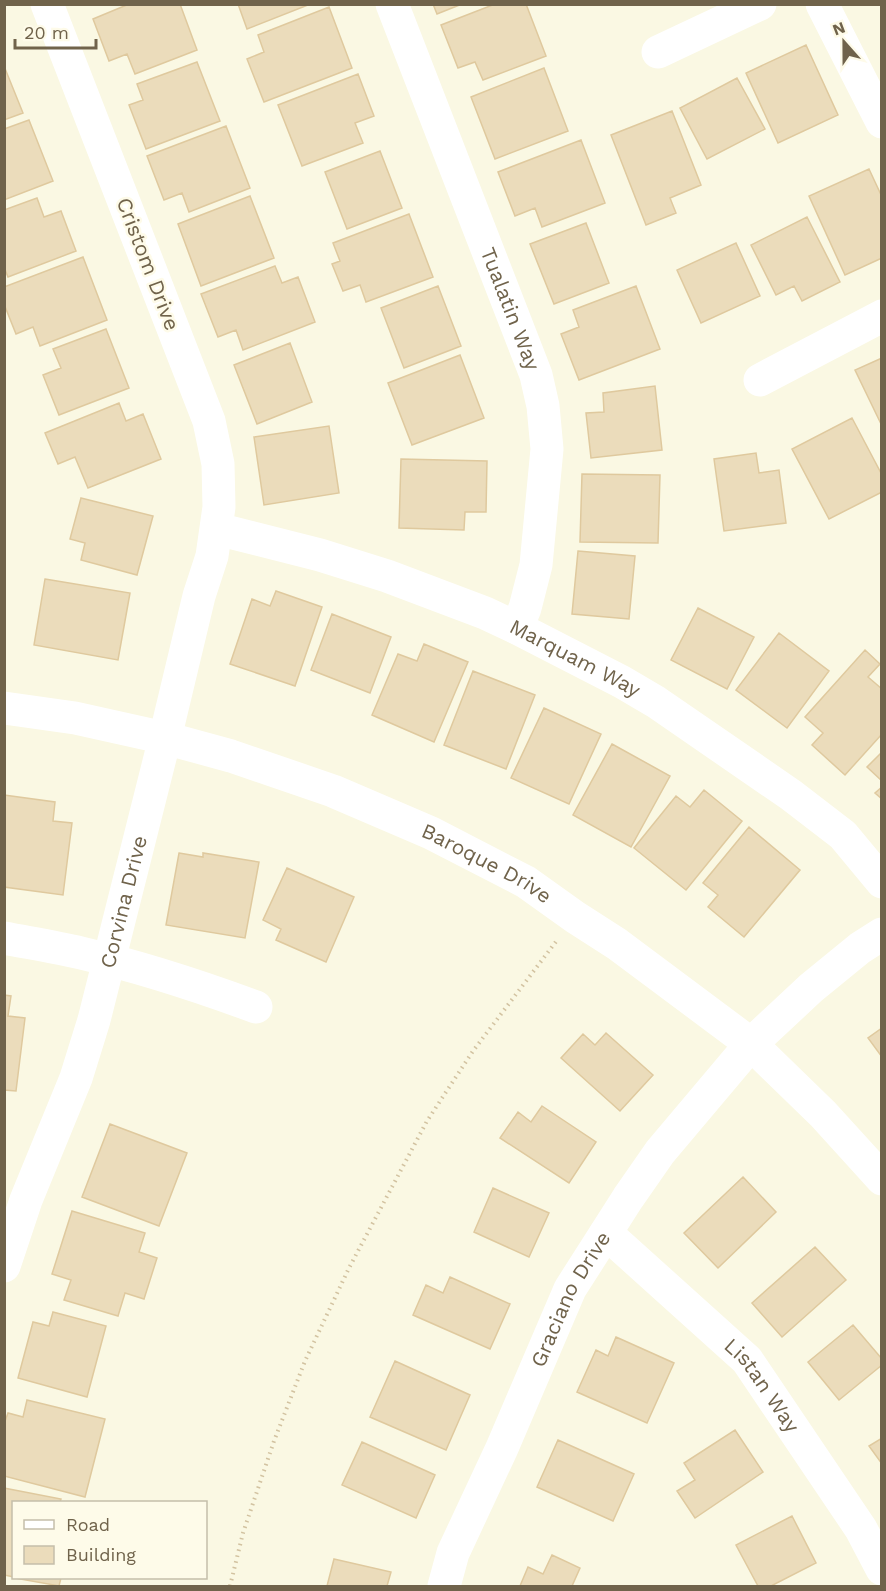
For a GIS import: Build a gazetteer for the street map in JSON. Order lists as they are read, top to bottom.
{
  "streets": {
    "street": [
      "Cristom Drive",
      "Tualatin Way",
      "Marquam Way",
      "Baroque Drive",
      "Corvina Drive",
      "Graciano Drive",
      "Listan Way"
    ]
  },
  "crossings": [
    ["Cristom Drive", "Marquam Way"],
    ["Cristom Drive", "Corvina Drive"],
    ["Tualatin Way", "Marquam Way"],
    ["Marquam Way", "Corvina Drive"],
    ["Baroque Drive", "Corvina Drive"],
    ["Baroque Drive", "Graciano Drive"],
    ["Graciano Drive", "Listan Way"]
  ],
  "legend": ["Road", "Building"],
  "scale_bar": "20 m",
  "north": "top"
}
